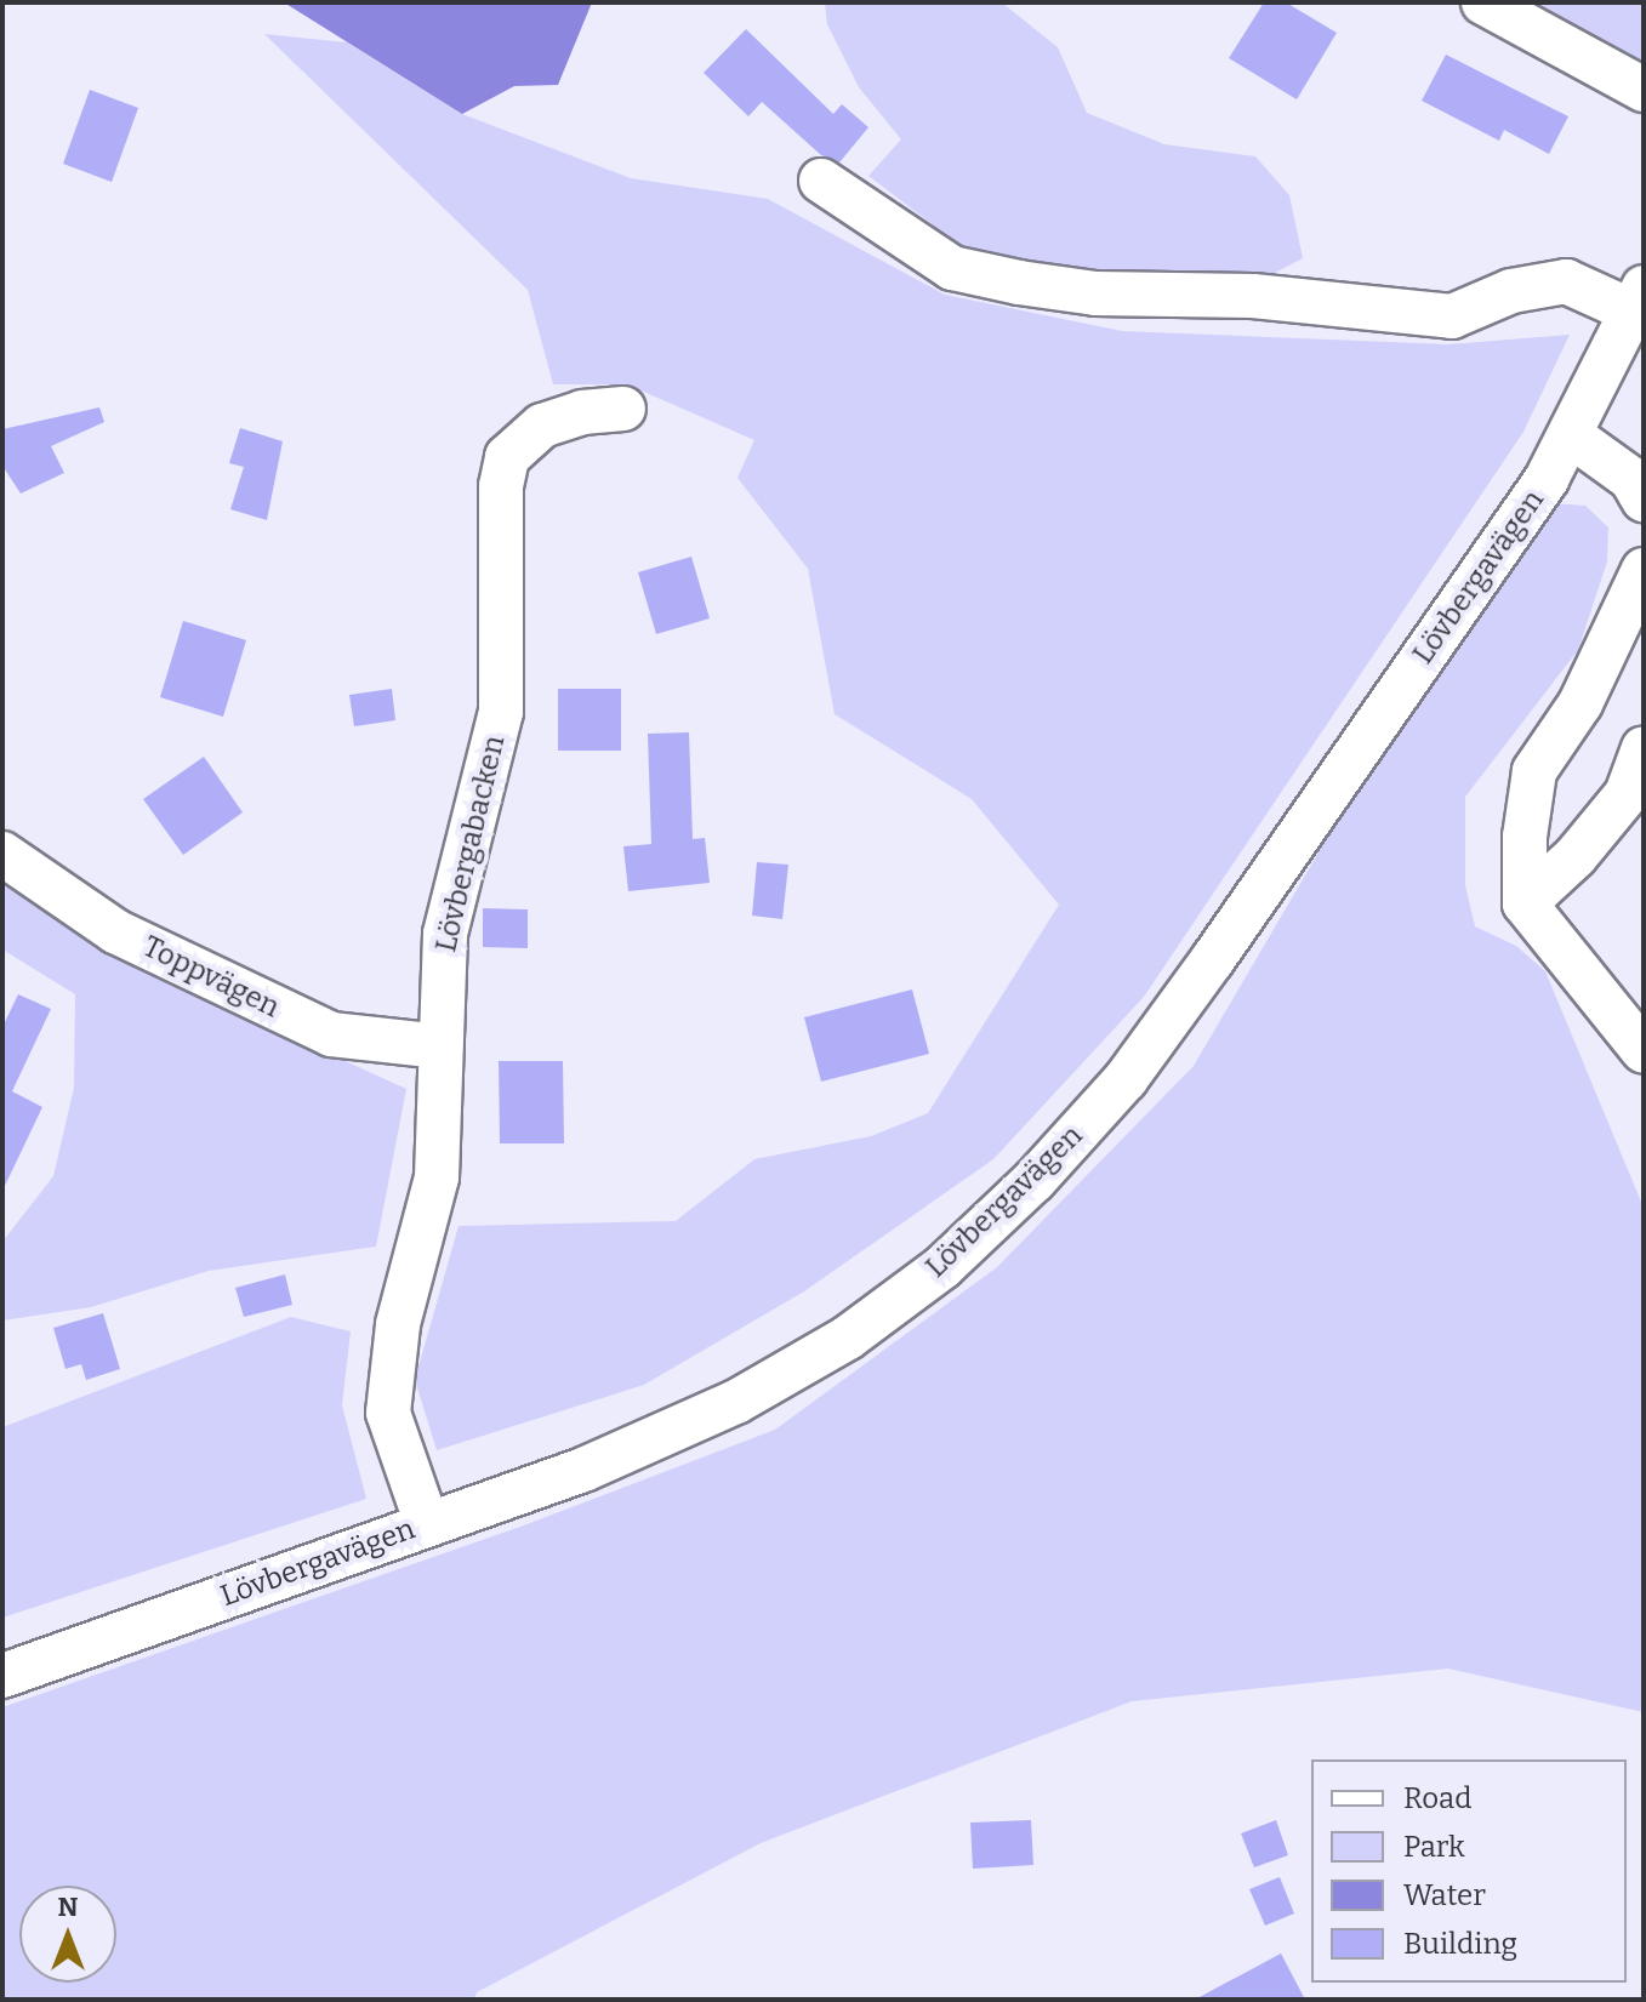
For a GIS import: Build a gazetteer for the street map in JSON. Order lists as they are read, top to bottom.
{
  "streets": {
    "street": ["Lövbergavägen", "Lövbergabacken", "Toppvägen"]
  },
  "crossings": [
    ["Lövbergavägen", "Lövbergabacken"],
    ["Lövbergabacken", "Toppvägen"]
  ],
  "legend": [
    "Road",
    "Park",
    "Water",
    "Building"
  ],
  "north": "top"
}
